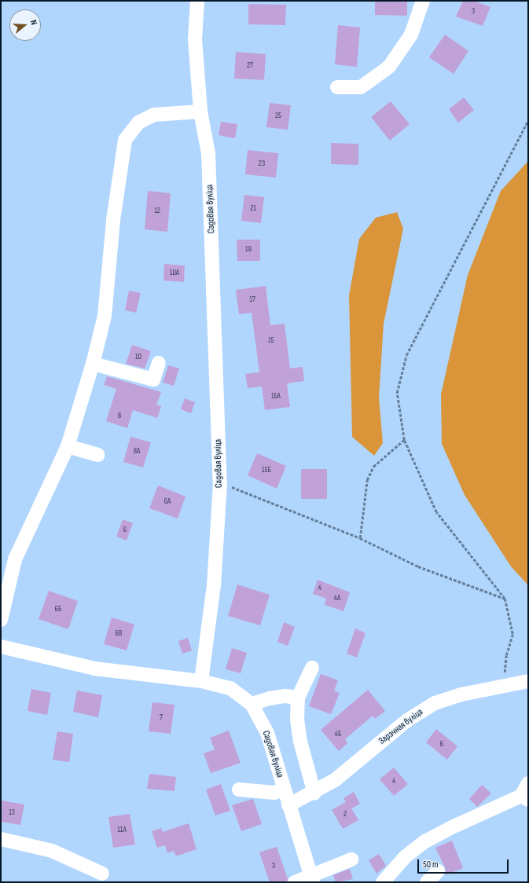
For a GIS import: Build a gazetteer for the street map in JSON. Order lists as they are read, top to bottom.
{
  "streets": {
    "street": ["Садовая вуліца", "Зарэчная вуліца"]
  },
  "crossings": [
    ["Садовая вуліца", "Зарэчная вуліца"]
  ],
  "house_numbers": [
    "3",
    "27",
    "25",
    "23",
    "21",
    "12",
    "19",
    "10А",
    "17",
    "15",
    "10",
    "15А",
    "8",
    "8А",
    "15Б",
    "6А",
    "6",
    "4",
    "4А",
    "6Б",
    "6В",
    "7",
    "4Б",
    "6",
    "4",
    "13",
    "2",
    "11А",
    "3"
  ],
  "scale_bar": "50 m",
  "north": "right"
}
